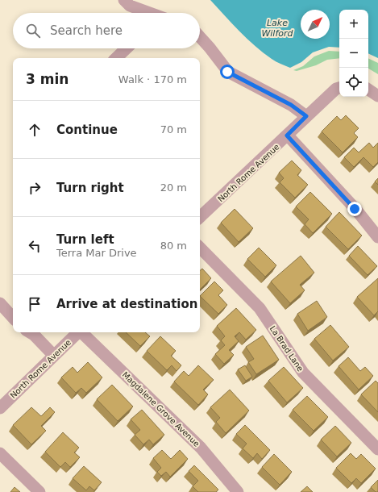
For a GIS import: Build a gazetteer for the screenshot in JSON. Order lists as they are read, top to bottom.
{
  "streets": {
    "street": ["North Rome Avenue", "La Brad Lane", "Magdalene Grove Avenue"]
  },
  "water": ["Lake Wilford"],
  "north": "top right",
  "page": {
    "map_buttons": ["+", "−"],
    "search": "Search here",
    "heading": ["3 min", "Walk · 170 m"],
    "list": [
      ["Continue", "70 m"],
      ["Turn right", "20 m"],
      ["Turn left", "Terra Mar Drive", "80 m"],
      "Arrive at destination"
    ]
  }
}
